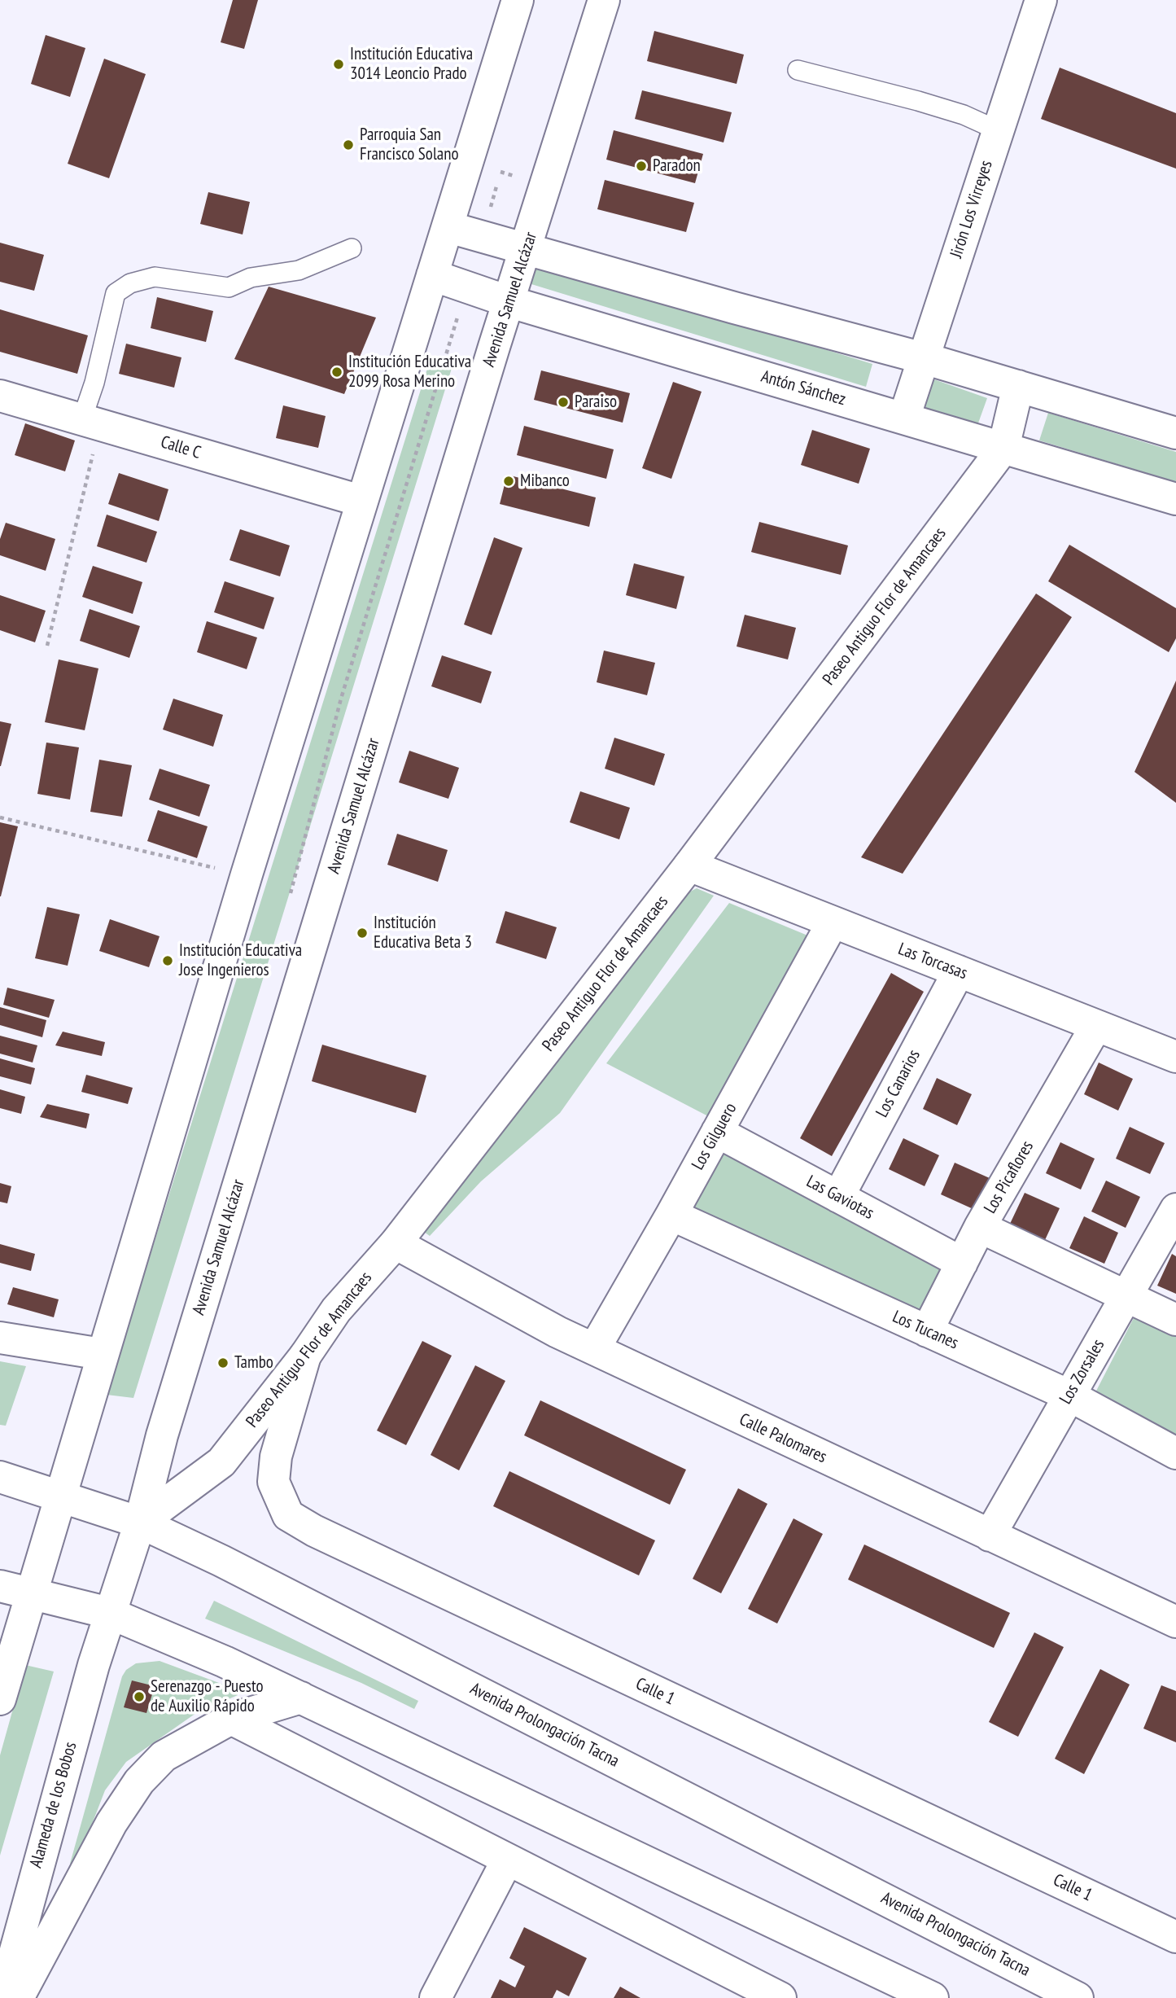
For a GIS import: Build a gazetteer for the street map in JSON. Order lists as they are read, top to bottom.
{
  "streets": {
    "street": [
      "Jirón Los Virreyes",
      "Avenida Samuel Alcázar",
      "Antón Sánchez",
      "Calle C",
      "Paseo Antiguo Flor de Amancaes",
      "Las Torcasas",
      "Los Canarios",
      "Los Gilguero",
      "Los Picaflores",
      "Las Gaviotas",
      "Los Tucanes",
      "Los Zorsales",
      "Calle Palomares",
      "Calle 1",
      "Avenida Prolongación Tacna",
      "Alameda de los Bobos"
    ]
  },
  "crossings": [
    ["Jirón Los Virreyes", "Antón Sánchez"],
    ["Avenida Samuel Alcázar", "Antón Sánchez"],
    ["Avenida Samuel Alcázar", "Paseo Antiguo Flor de Amancaes"],
    ["Avenida Samuel Alcázar", "Avenida Prolongación Tacna"],
    ["Avenida Samuel Alcázar", "Alameda de los Bobos"],
    ["Antón Sánchez", "Paseo Antiguo Flor de Amancaes"],
    ["Paseo Antiguo Flor de Amancaes", "Las Torcasas"],
    ["Paseo Antiguo Flor de Amancaes", "Calle Palomares"],
    ["Paseo Antiguo Flor de Amancaes", "Calle 1"],
    ["Paseo Antiguo Flor de Amancaes", "Avenida Prolongación Tacna"],
    ["Las Torcasas", "Los Canarios"],
    ["Las Torcasas", "Los Gilguero"],
    ["Las Torcasas", "Los Picaflores"],
    ["Los Canarios", "Las Gaviotas"],
    ["Los Gilguero", "Las Gaviotas"],
    ["Los Gilguero", "Los Tucanes"],
    ["Los Gilguero", "Calle Palomares"],
    ["Los Picaflores", "Las Gaviotas"],
    ["Los Picaflores", "Los Tucanes"],
    ["Los Tucanes", "Los Zorsales"],
    ["Los Zorsales", "Calle Palomares"]
  ],
  "places": [
    "Institución Educativa 3014 Leoncio Prado",
    "Parroquia San Francisco Solano",
    "Paradon",
    "Institución Educativa 2099 Rosa Merino",
    "Paraiso",
    "Mibanco",
    "Institución Educativa Beta 3",
    "Institución Educativa Jose Ingenieros",
    "Tambo",
    "Serenazgo - Puesto de Auxilio Rápido"
  ]
}
